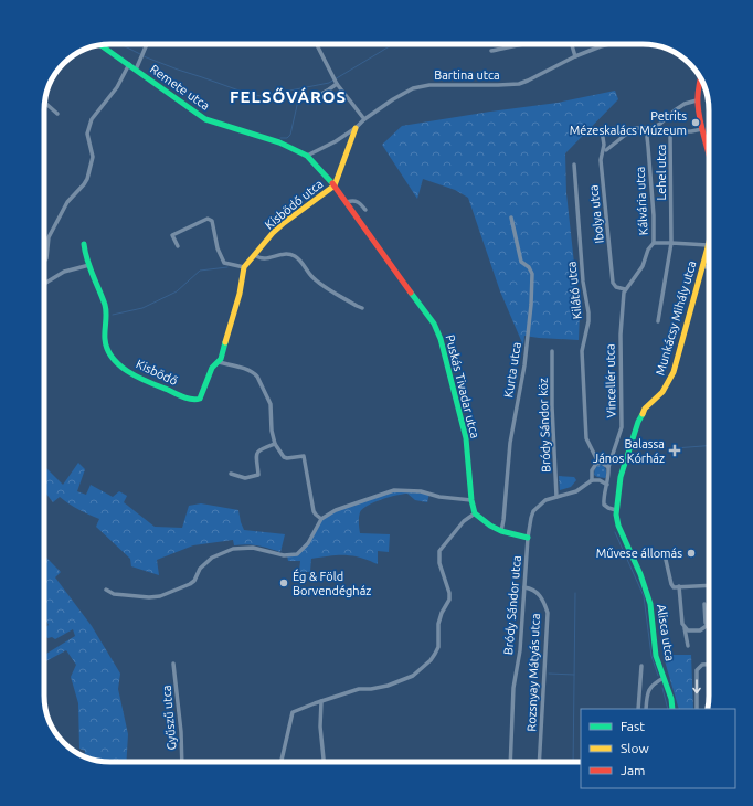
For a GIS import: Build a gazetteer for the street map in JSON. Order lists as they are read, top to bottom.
{
  "streets": {
    "street": [
      "Bartina utca",
      "Remete utca",
      "Lehel utca",
      "Kálvária utca",
      "Kisbödő utca",
      "Ibolya utca",
      "Kilátó utca",
      "Munkácsy Mihály utca",
      "Kurta utca",
      "Kisbödő",
      "Vincellér utca",
      "Puskás Tivadar utca",
      "Bródy Sándor köz",
      "Bródy Sándor utca",
      "Alisca utca",
      "Rozsnyay Mátyás utca",
      "Gyűszű utca"
    ]
  },
  "crossings": [
    ["Bartina utca", "Remete utca"],
    ["Bartina utca", "Kisbödő utca"],
    ["Bartina utca", "Puskás Tivadar utca"],
    ["Remete utca", "Puskás Tivadar utca"],
    ["Lehel utca", "Munkácsy Mihály utca"],
    ["Kálvária utca", "Ibolya utca"],
    ["Kálvária utca", "Vincellér utca"],
    ["Kisbödő utca", "Kisbödő"],
    ["Kisbödő utca", "Puskás Tivadar utca"],
    ["Ibolya utca", "Vincellér utca"],
    ["Munkácsy Mihály utca", "Vincellér utca"],
    ["Munkácsy Mihály utca", "Alisca utca"],
    ["Vincellér utca", "Alisca utca"],
    ["Bródy Sándor köz", "Bródy Sándor utca"],
    ["Bródy Sándor utca", "Rozsnyay Mátyás utca"]
  ],
  "districts": ["FELSŐVÁROS"],
  "places": {
    "other": ["Petrits Mézeskalács Múzeum", "Művese állomás", "Ég & Föld Borvendégház"],
    "health": ["Balassa János Kórház"]
  },
  "legend": ["Fast", "Slow", "Jam"]
}
